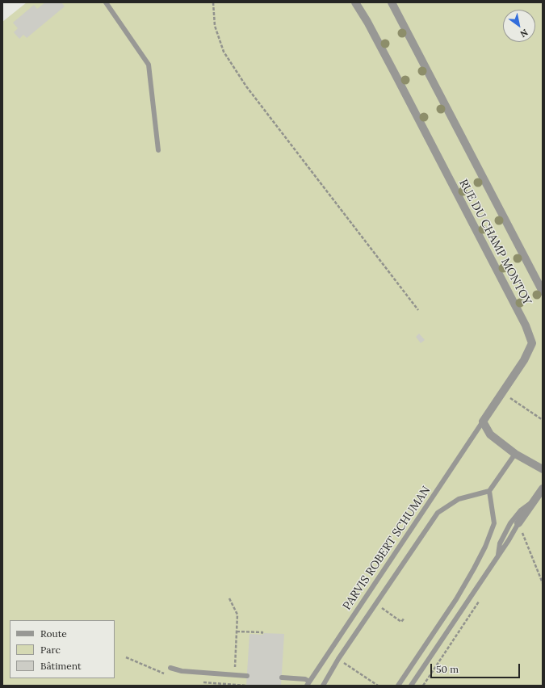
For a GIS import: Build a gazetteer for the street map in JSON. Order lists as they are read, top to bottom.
{
  "streets": {
    "street": ["RUE DU CHAMP MONTOY"],
    "lane": ["PARVIS ROBERT SCHUMAN"]
  },
  "crossings": [
    ["RUE DU CHAMP MONTOY", "PARVIS ROBERT SCHUMAN"]
  ],
  "legend": ["Route", "Parc", "Bâtiment"],
  "scale_bar": "50 m",
  "north": "bottom right"
}
